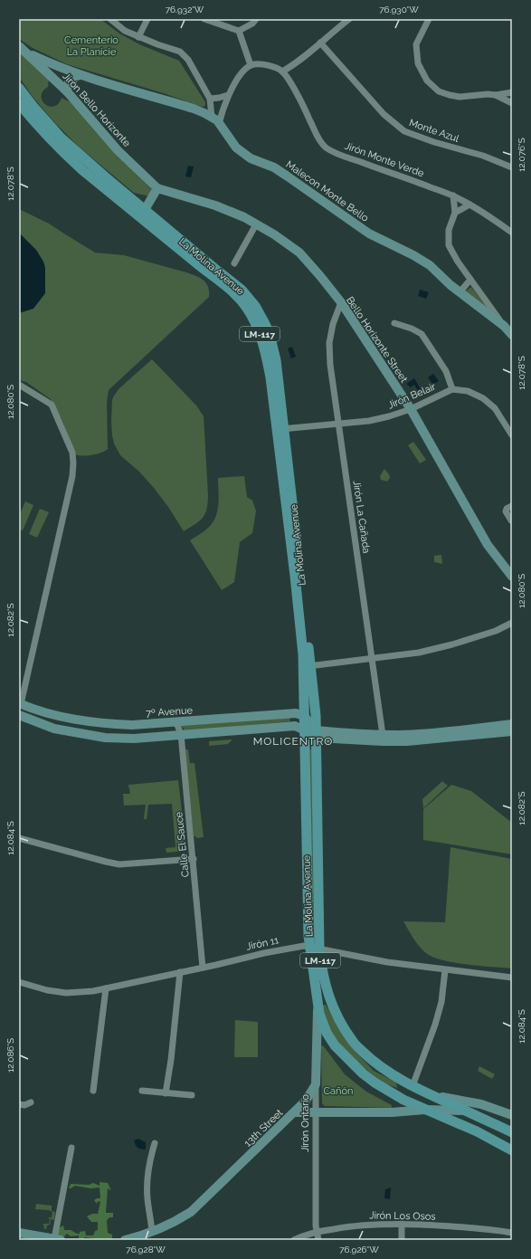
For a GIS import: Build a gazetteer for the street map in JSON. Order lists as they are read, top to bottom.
{
  "streets": {
    "main road": ["La Molina Avenue", "LM-117"],
    "street": [
      "Jirón Bello Horizonte",
      "Monte Azul",
      "Jirón Monte Verde",
      "Malecon Monte Bello",
      "Bello Horizonte Street",
      "Jirón Belair",
      "Jirón La Cañada",
      "7º Avenue",
      "Calle El Sauce",
      "Jirón 11",
      "Jirón Ontario",
      "13th Street",
      "Jirón Los Osos"
    ]
  },
  "crossings": [
    ["Jirón Bello Horizonte", "Malecon Monte Bello"],
    ["Jirón Bello Horizonte", "Bello Horizonte Street"],
    ["La Molina Avenue", "LM-117"],
    ["La Molina Avenue", "Jirón Belair"],
    ["La Molina Avenue", "Jirón 11"],
    ["La Molina Avenue", "Jirón Ontario"],
    ["La Molina Avenue", "13th Street"],
    ["LM-117", "7º Avenue"],
    ["Bello Horizonte Street", "Jirón Belair"],
    ["Bello Horizonte Street", "Jirón La Cañada"],
    ["Jirón Belair", "Jirón La Cañada"],
    ["7º Avenue", "Calle El Sauce"],
    ["Calle El Sauce", "Jirón 11"],
    ["Jirón Ontario", "13th Street"],
    ["Jirón Ontario", "Jirón Los Osos"]
  ],
  "districts": ["MOLICENTRO"],
  "parks": ["Cementerio La Planicie", "Cañón"],
  "coordinates": [
    "76.932°W",
    "76.930°W",
    "12.076°S",
    "12.078°S",
    "12.080°S",
    "12.082°S",
    "12.084°S",
    "12.086°S",
    "76.928°W",
    "76.926°W"
  ]
}
